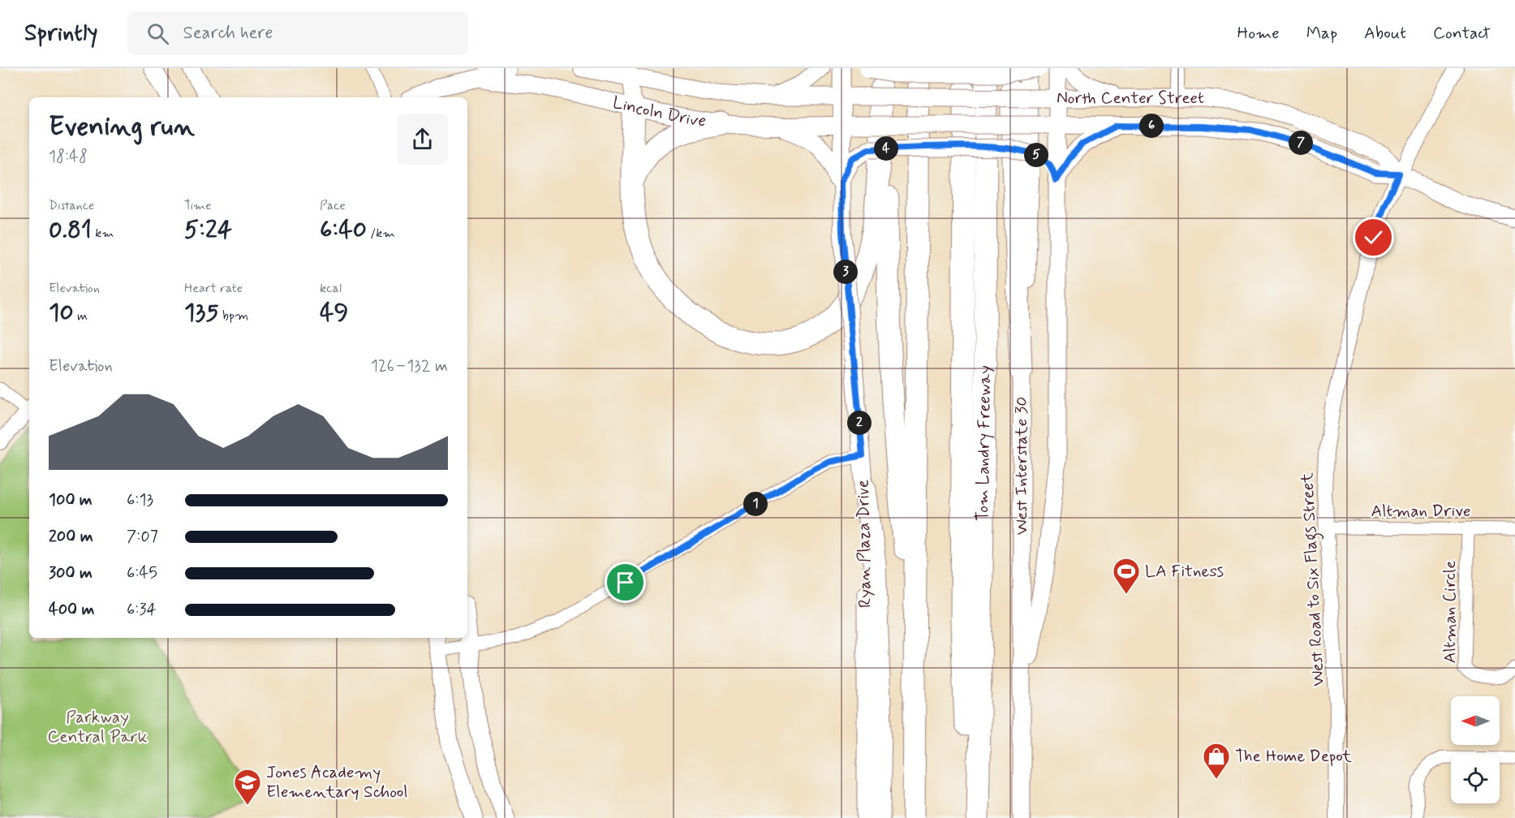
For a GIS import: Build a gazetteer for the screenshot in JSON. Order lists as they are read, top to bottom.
{
  "streets": {
    "highway": ["Tom Landry Freeway"],
    "main road": [
      "North Center Street",
      "Lincoln Drive",
      "West Interstate 30",
      "Ryan Plaza Drive"
    ],
    "street": ["Altman Drive", "West Road to Six Flags Street", "Altman Circle"]
  },
  "crossings": [
    ["North Center Street", "Lincoln Drive"],
    ["North Center Street", "West Interstate 30"],
    ["North Center Street", "Ryan Plaza Drive"],
    ["North Center Street", "West Road to Six Flags Street"],
    ["Lincoln Drive", "Ryan Plaza Drive"],
    ["Altman Drive", "West Road to Six Flags Street"],
    ["Altman Drive", "Altman Circle"]
  ],
  "parks": ["Parkway Central Park"],
  "places": {
    "sports": ["LA Fitness"],
    "shop": ["The Home Depot"],
    "school or university": ["Jones Academy Elementary School"]
  },
  "north": "left",
  "page": {
    "header": "Sprintly",
    "search": "Search here",
    "nav": [
      "Home",
      "Map",
      "About",
      "Contact"
    ],
    "heading": ["Evening run", "18:48"],
    "pins": [
      "6",
      "7",
      "4",
      "5",
      "3",
      "2",
      "1"
    ],
    "stats": [
      ["Distance", "0.81 km"],
      ["Time", "5:24"],
      ["Pace", "6:40 /km"],
      ["Elevation", "10 m"],
      ["Heart rate", "135 bpm"],
      ["kcal", "49"]
    ],
    "chart": ["Elevation", "126–132 m"],
    "list": [
      {
        "name": "100 m",
        "note": "6:13"
      },
      {
        "name": "200 m",
        "note": "7:07"
      },
      {
        "name": "300 m",
        "note": "6:45"
      },
      {
        "name": "400 m",
        "note": "6:34"
      }
    ]
  }
}
